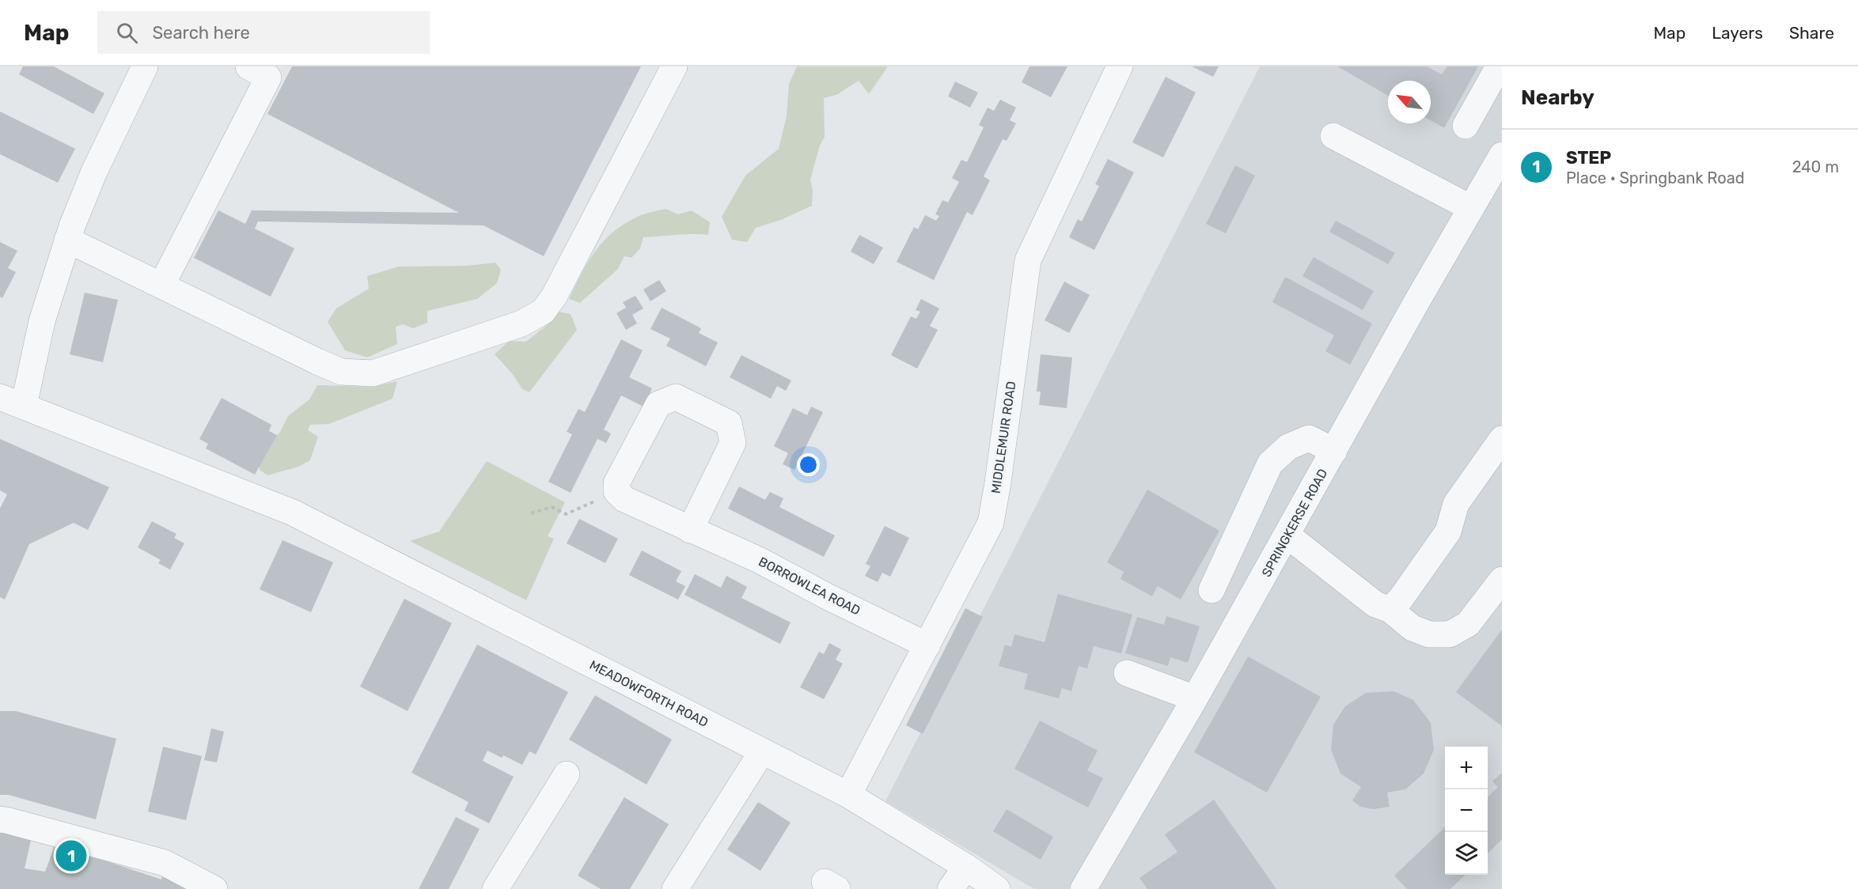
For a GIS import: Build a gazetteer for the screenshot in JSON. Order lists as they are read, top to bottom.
{
  "streets": {
    "street": [
      "MIDDLEMUIR ROAD",
      "SPRINGKERSE ROAD",
      "BORROWLEA ROAD",
      "MEADOWFORTH ROAD"
    ]
  },
  "crossings": [
    ["MIDDLEMUIR ROAD", "BORROWLEA ROAD"],
    ["MIDDLEMUIR ROAD", "MEADOWFORTH ROAD"]
  ],
  "north": "top left",
  "page": {
    "header": "Map",
    "search": "Search here",
    "nav": ["Map", "Layers", "Share"],
    "heading": "Nearby",
    "list": [
      {
        "mark": "1",
        "name": "STEP",
        "note": "Place · Springbank Road",
        "value": "240 m"
      }
    ],
    "map_buttons": ["+", "−"],
    "pins": "1"
  }
}
